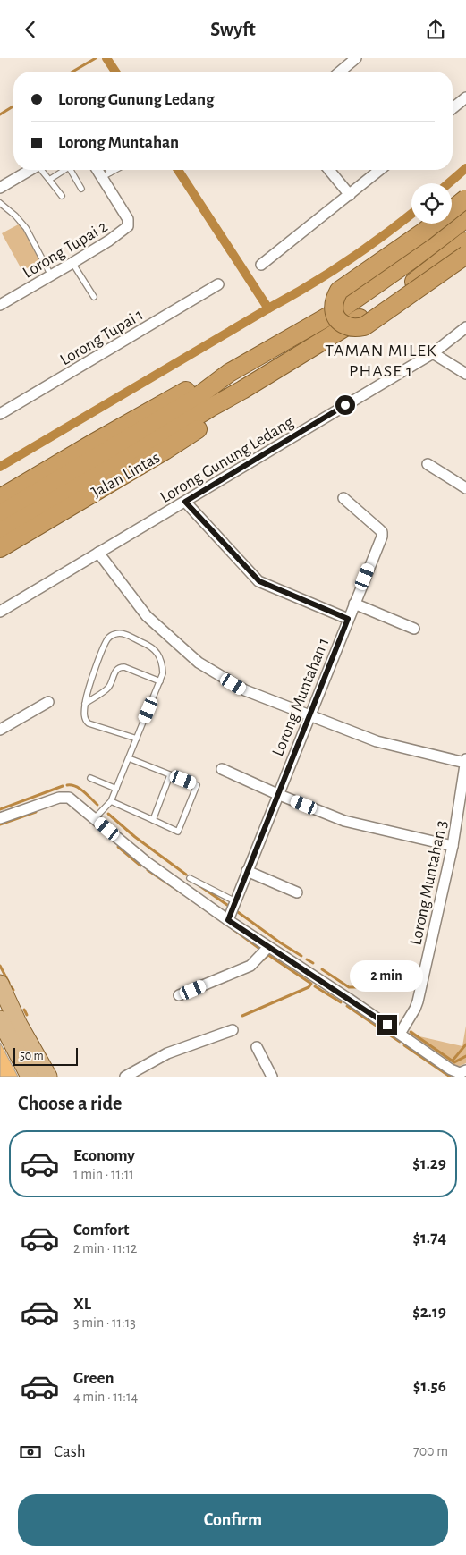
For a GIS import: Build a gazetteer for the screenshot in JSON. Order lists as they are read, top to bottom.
{
  "streets": {
    "highway": ["Jalan Lintas"],
    "street": [
      "Lorong Tupai 2",
      "Lorong Tupai 1",
      "Lorong Gunung Ledang",
      "Lorong Muntahan 1",
      "Lorong Muntahan 3"
    ]
  },
  "districts": ["TAMAN MILEK PHASE 1"],
  "scale_bar": "50 m",
  "page": {
    "header": "Swyft",
    "banner": ["Lorong Gunung Ledang", "Lorong Muntahan"],
    "bubble": "2 min",
    "scale": "50 m",
    "heading": "Choose a ride",
    "list": [
      {
        "name": "Economy",
        "note": "1 min · 11:11",
        "value": "$1.29"
      },
      {
        "name": "Comfort",
        "note": "2 min · 11:12",
        "value": "$1.74"
      },
      {
        "name": "XL",
        "note": "3 min · 11:13",
        "value": "$2.19"
      },
      {
        "name": "Green",
        "note": "4 min · 11:14",
        "value": "$1.56"
      }
    ],
    "pay": ["Cash", "700 m"],
    "buttons": "Confirm"
  }
}
